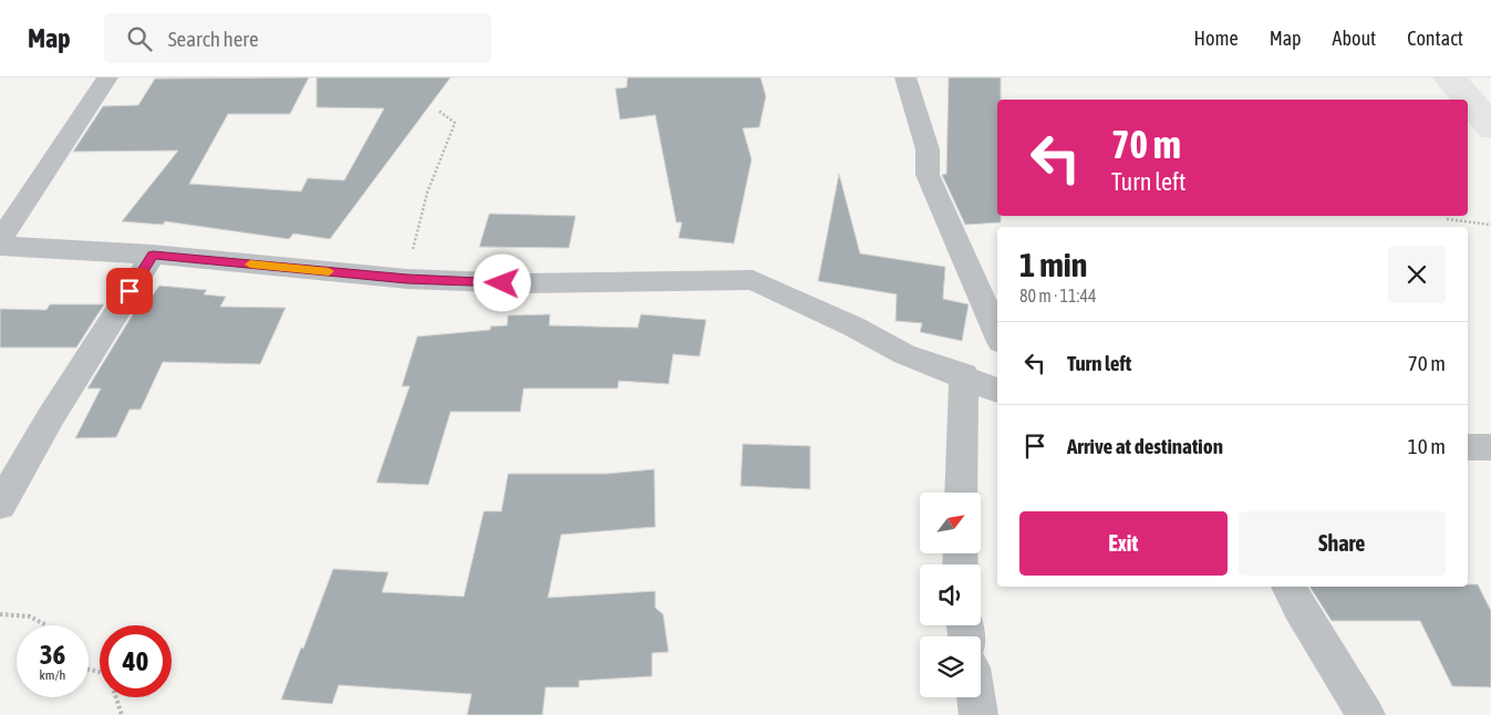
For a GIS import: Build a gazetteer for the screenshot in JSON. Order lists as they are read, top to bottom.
{
  "north": "top right",
  "page": {
    "header": "Map",
    "search": "Search here",
    "nav": [
      "Home",
      "Map",
      "About",
      "Contact"
    ],
    "turn": ["70 m", "Turn left"],
    "heading": ["1 min", "80 m · 11:44"],
    "list": [
      {
        "name": "Turn left",
        "value": "70 m"
      },
      {
        "name": "Arrive at destination",
        "value": "10 m"
      }
    ],
    "buttons": ["Exit", "Share"],
    "speed": "36 km/h",
    "limit": "40"
  }
}
